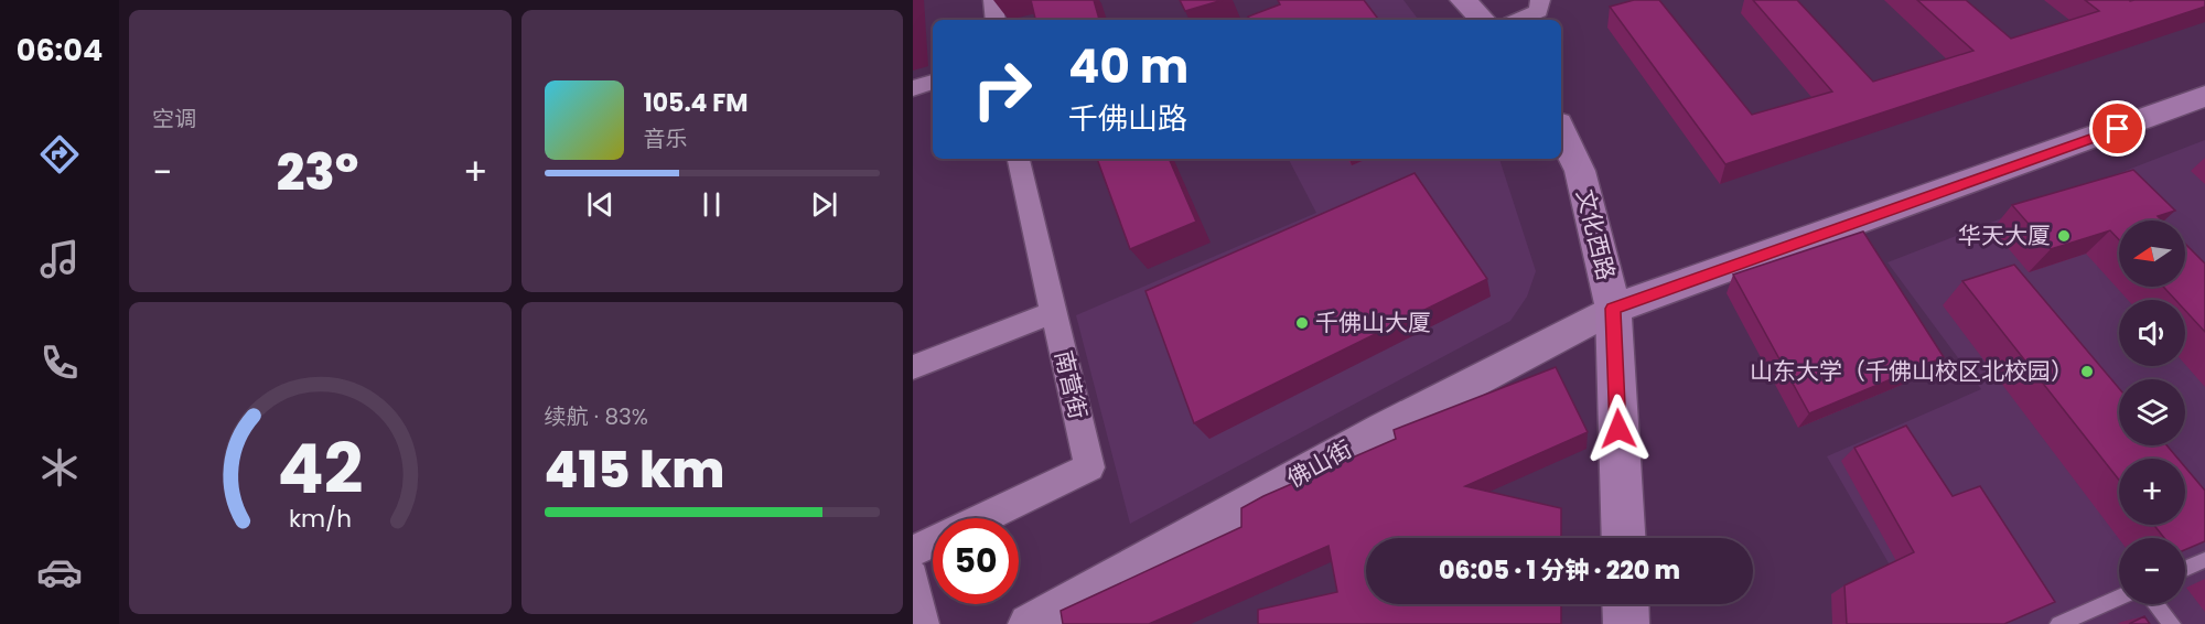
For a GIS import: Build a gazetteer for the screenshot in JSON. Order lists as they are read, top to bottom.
{
  "streets": {
    "main road": ["文化西路"],
    "street": ["南营街", "佛山街"]
  },
  "crossings": [
    ["文化西路", "佛山街"]
  ],
  "places": ["华天大厦", "千佛山大厦", "山东大学（千佛山校区北校园）"],
  "north": "left",
  "page": {
    "tabs": "06:04",
    "tile": [
      "空调",
      ["续航 · 83%", "415 km"]
    ],
    "turn": ["40 m", "千佛山路"],
    "song": ["105.4 FM", "音乐"],
    "heat": ["−", "23°", "+"],
    "map_buttons": ["+", "−"],
    "limit": "50",
    "trip": "06:05 · 1 分钟 · 220 m",
    "gauge": ["42", "km/h"]
  }
}
